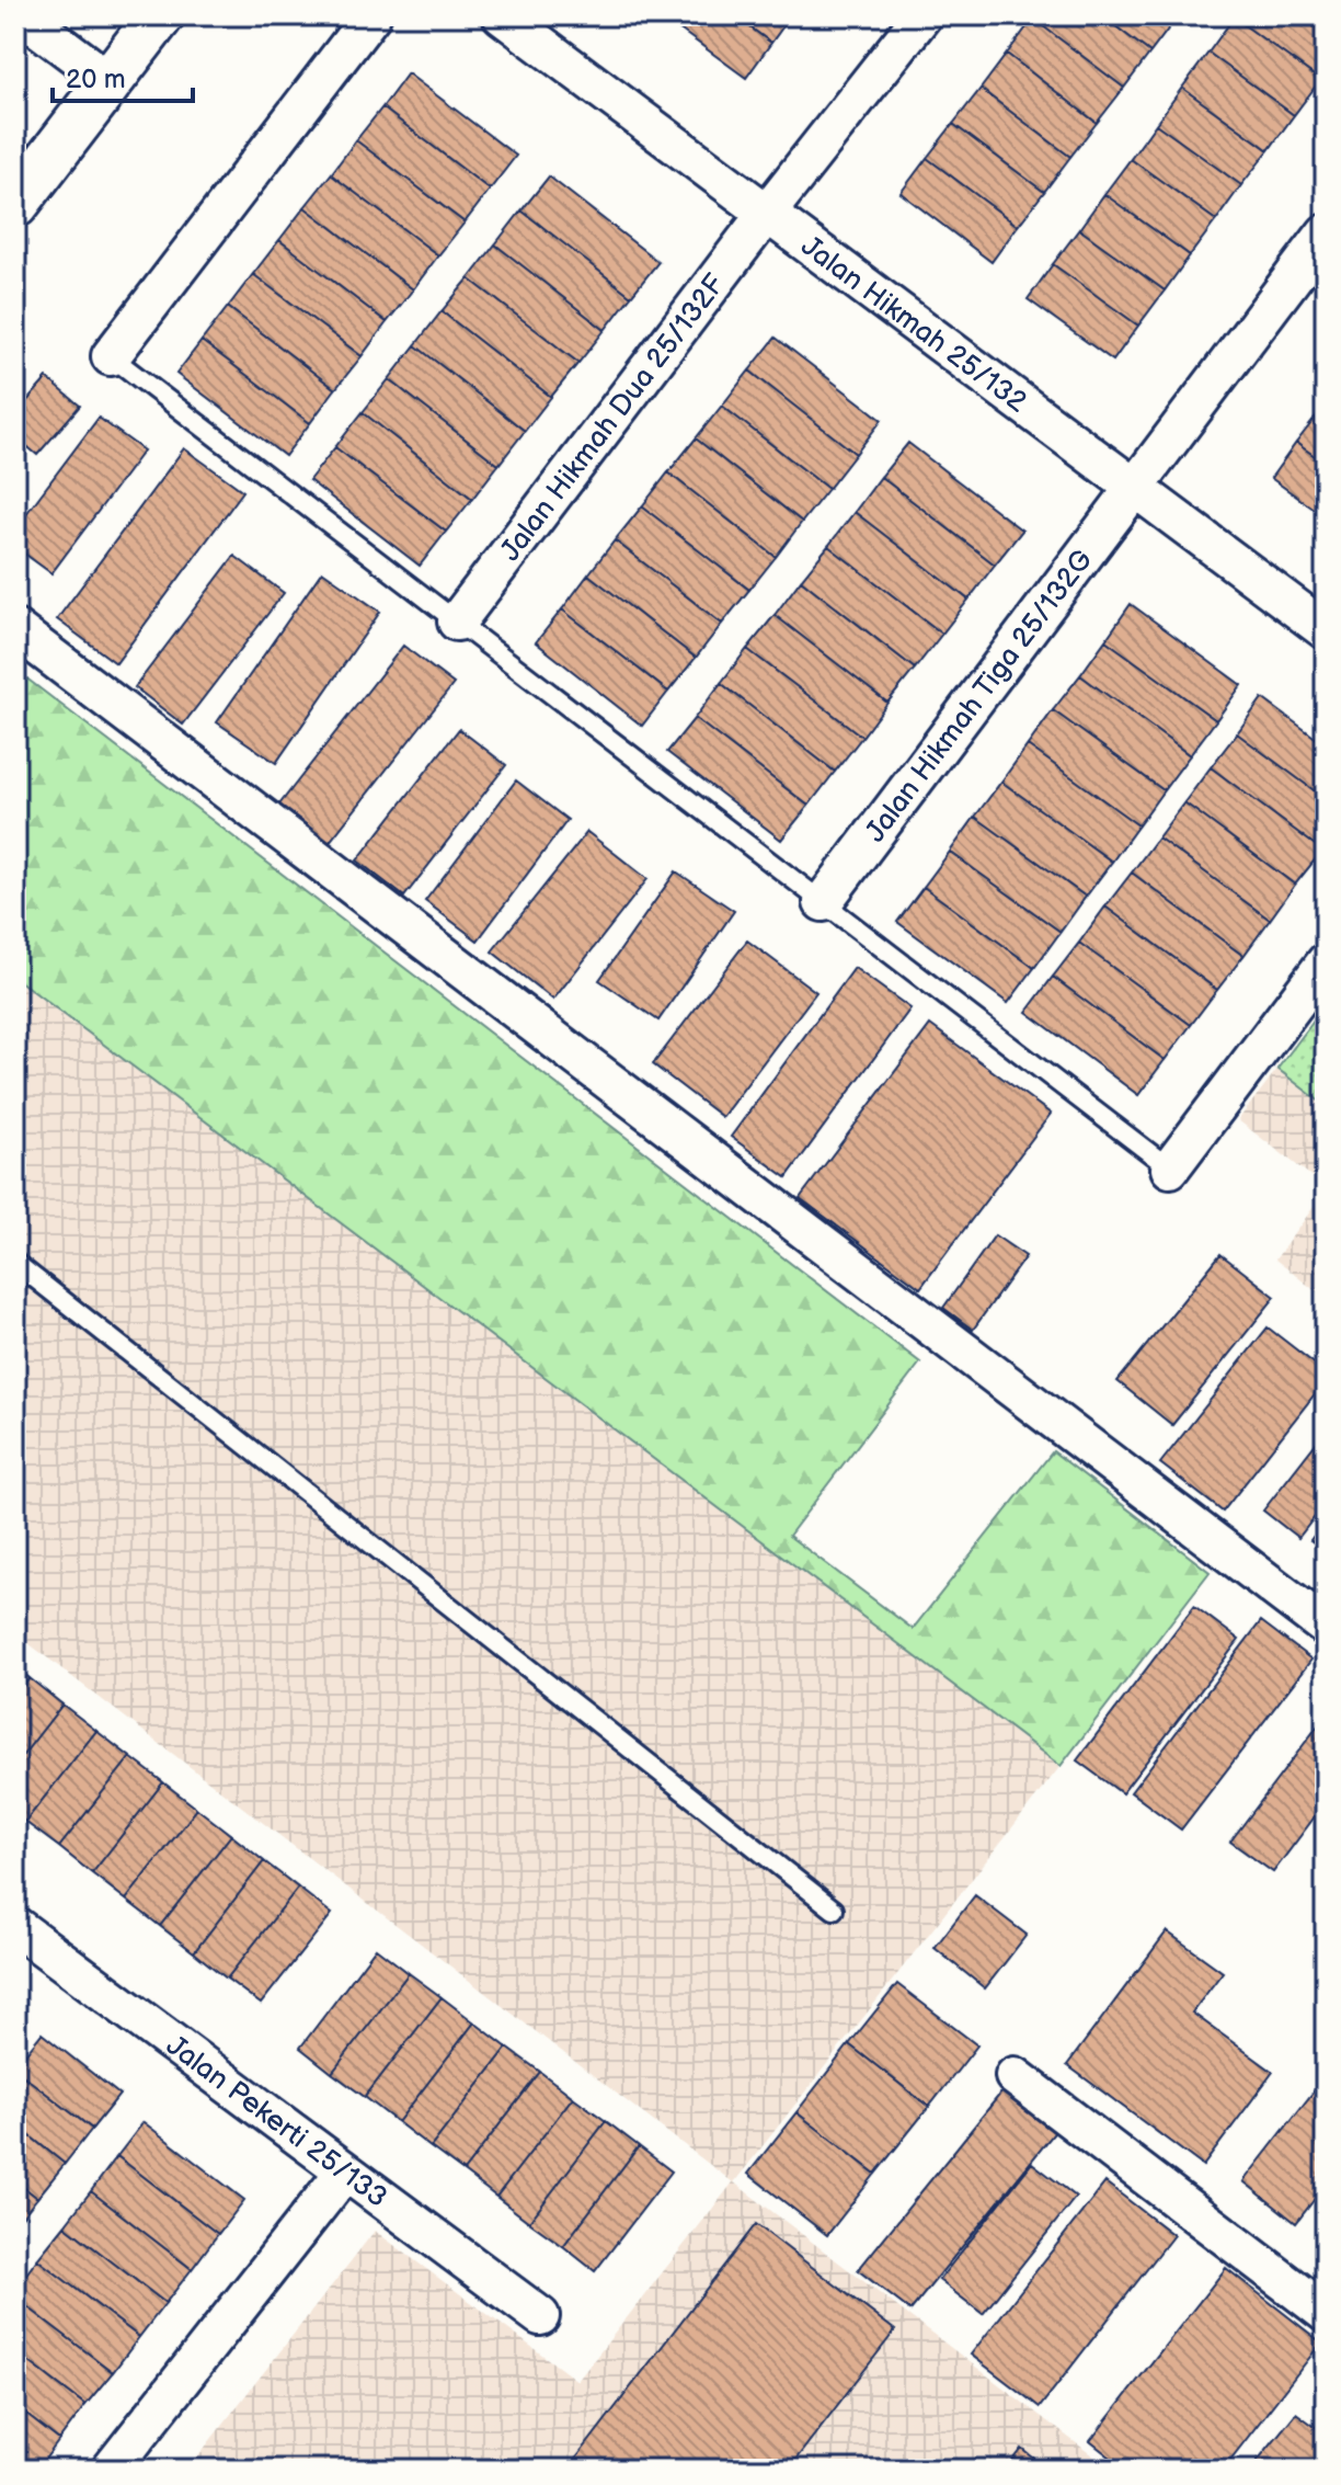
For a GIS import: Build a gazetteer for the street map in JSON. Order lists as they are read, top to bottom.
{
  "streets": {
    "street": [
      "Jalan Hikmah 25/132",
      "Jalan Hikmah Dua 25/132F",
      "Jalan Hikmah Tiga 25/132G",
      "Jalan Pekerti 25/133"
    ]
  },
  "crossings": [
    ["Jalan Hikmah 25/132", "Jalan Hikmah Dua 25/132F"],
    ["Jalan Hikmah 25/132", "Jalan Hikmah Tiga 25/132G"]
  ],
  "scale_bar": "20 m"
}
